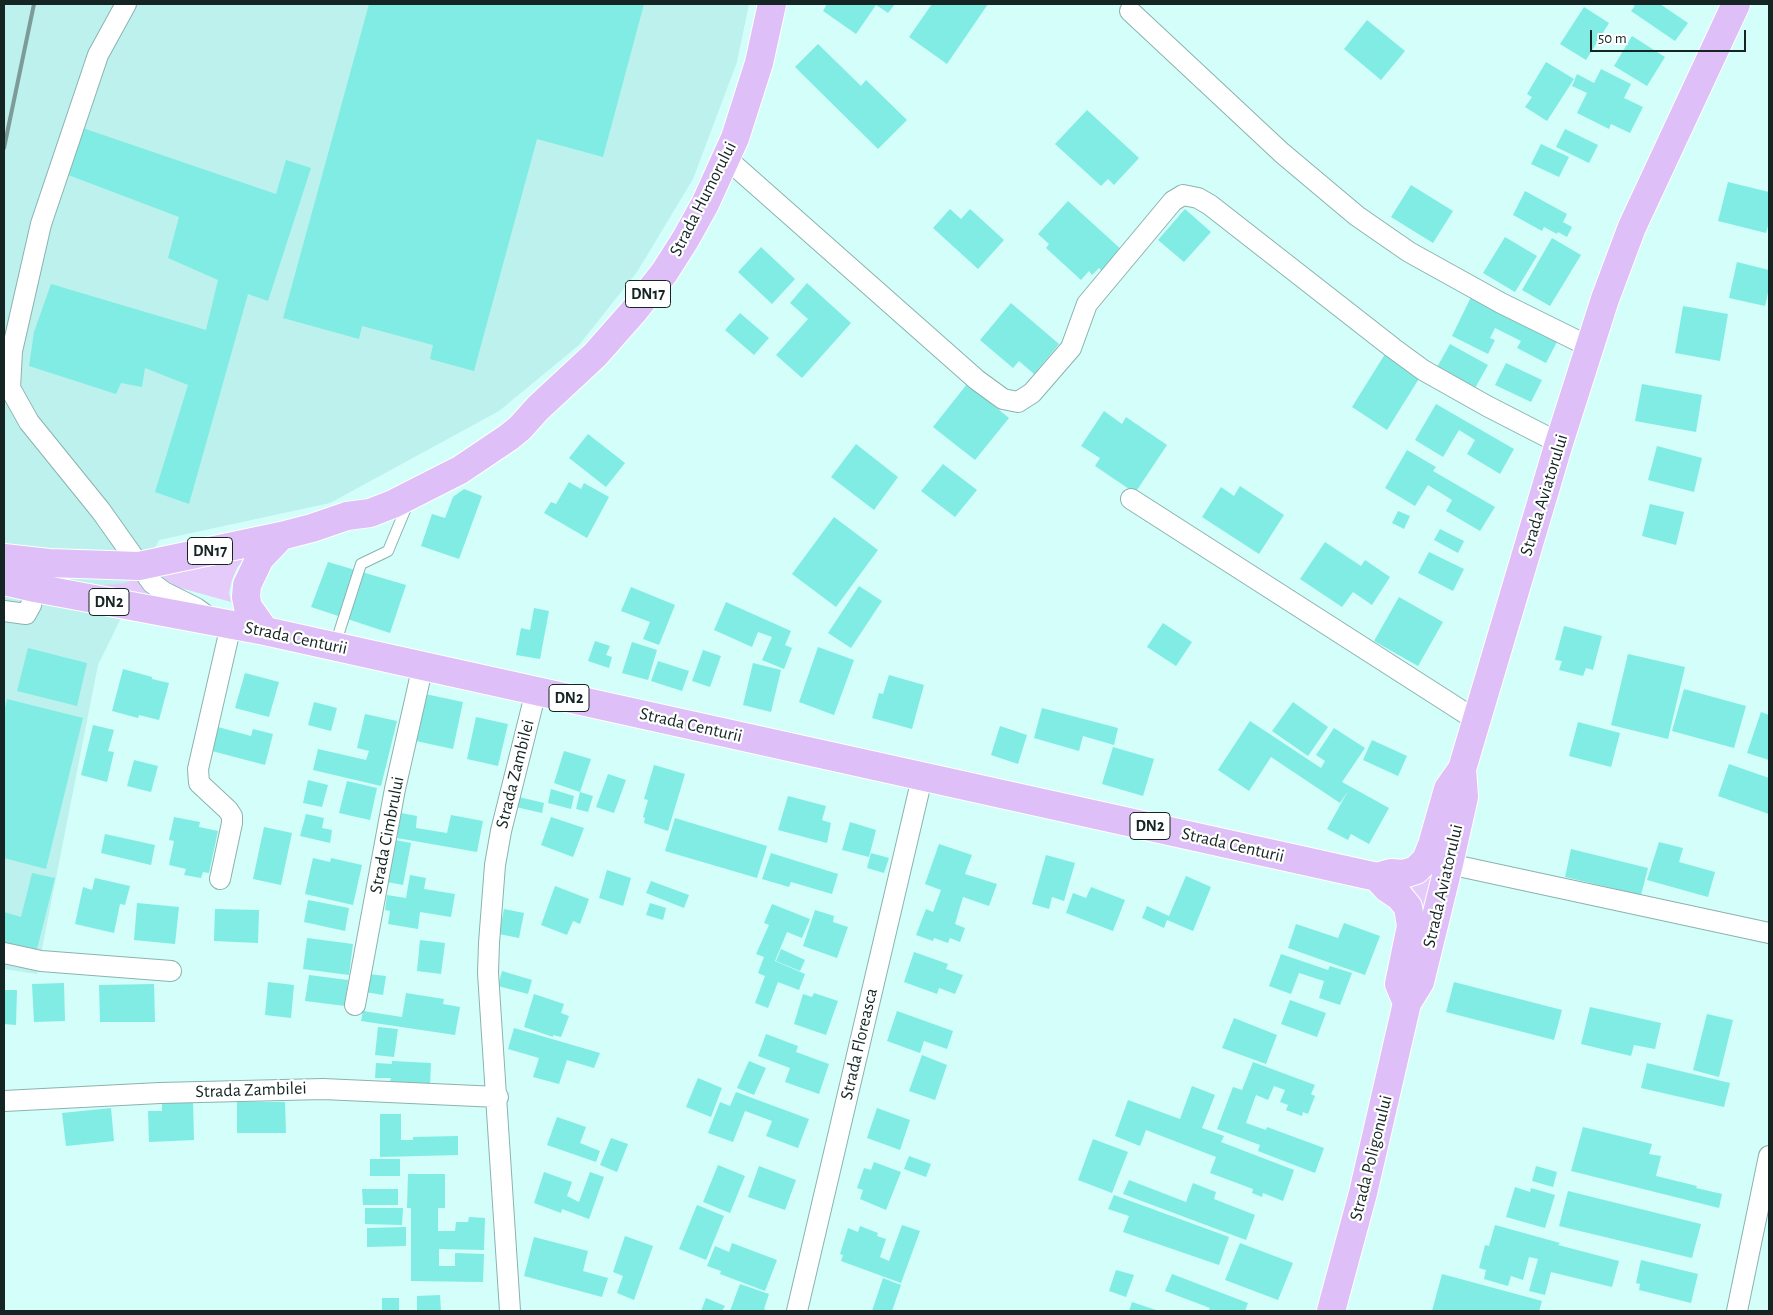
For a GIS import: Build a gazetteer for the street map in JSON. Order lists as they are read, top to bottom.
{
  "streets": {
    "main road": [
      "Strada Humorului",
      "DN17",
      "Strada Aviatorului",
      "DN2",
      "Strada Centurii",
      "Strada Poligonului"
    ],
    "street": ["Strada Zambilei", "Strada Cimbrului", "Strada Floreasca"]
  },
  "crossings": [
    ["Strada Humorului", "DN17"],
    ["DN17", "Strada Centurii"],
    ["Strada Aviatorului", "Strada Centurii"],
    ["Strada Aviatorului", "Strada Poligonului"],
    ["Strada Centurii", "Strada Zambilei"],
    ["Strada Centurii", "Strada Cimbrului"],
    ["Strada Centurii", "Strada Floreasca"],
    ["Strada Centurii", "Strada Poligonului"]
  ],
  "scale_bar": "50 m"
}
